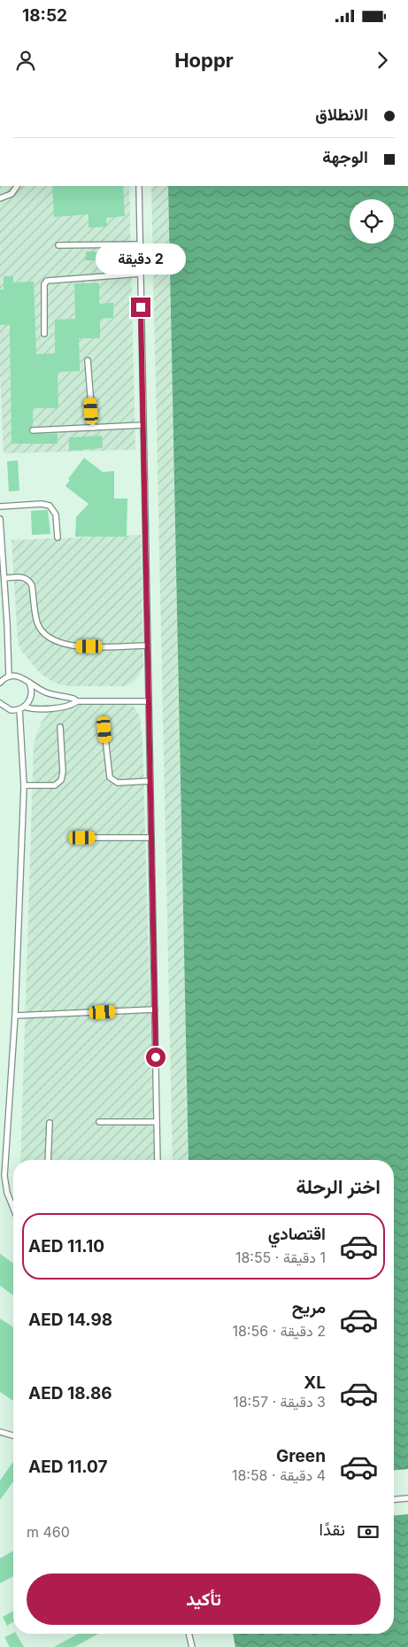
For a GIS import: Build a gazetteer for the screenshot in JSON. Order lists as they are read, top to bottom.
{
  "page": {
    "status": "18:52",
    "header": "Hoppr",
    "banner": ["الانطلاق", "الوجهة"],
    "bubble": "2 دقيقة",
    "heading": "اختر الرحلة",
    "list": [
      {
        "name": "اقتصادي",
        "note": "1 دقيقة · 18:55",
        "value": "AED 11.10"
      },
      {
        "name": "مريح",
        "note": "2 دقيقة · 18:56",
        "value": "AED 14.98"
      },
      {
        "name": "XL",
        "note": "3 دقيقة · 18:57",
        "value": "AED 18.86"
      },
      {
        "name": "Green",
        "note": "4 دقيقة · 18:58",
        "value": "AED 11.07"
      }
    ],
    "pay": ["نقدًا", "460 m"],
    "buttons": "تأكيد"
  }
}
